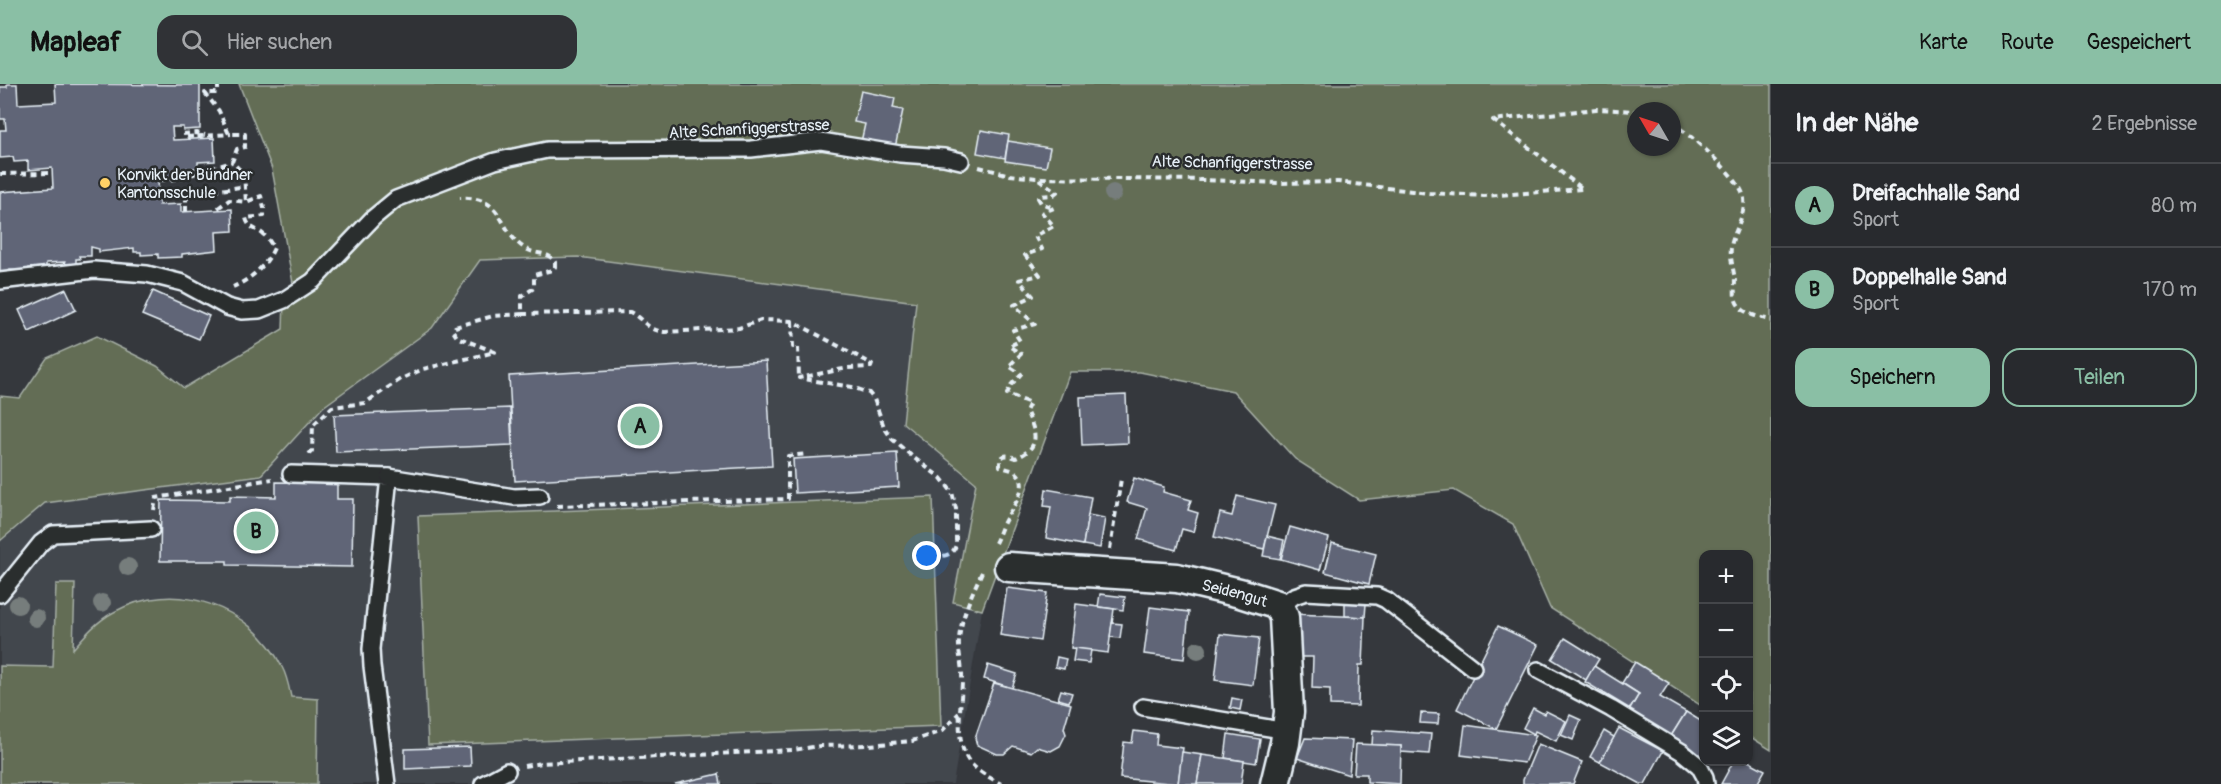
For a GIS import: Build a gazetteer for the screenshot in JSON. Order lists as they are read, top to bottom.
{
  "streets": {
    "street": ["Seidengut"],
    "lane": ["Alte Schanfiggerstrasse"]
  },
  "places": ["Konvikt der Bündner Kantonsschule"],
  "north": "top left",
  "page": {
    "header": "Mapleaf",
    "search": "Hier suchen",
    "nav": ["Karte", "Route", "Gespeichert"],
    "heading": ["In der Nähe", "2 Ergebnisse"],
    "list": [
      {
        "mark": "A",
        "name": "Dreifachhalle Sand",
        "note": "Sport",
        "value": "80 m"
      },
      {
        "mark": "B",
        "name": "Doppelhalle Sand",
        "note": "Sport",
        "value": "170 m"
      }
    ],
    "buttons": ["Speichern", "Teilen"],
    "pins": ["A", "B"],
    "map_buttons": ["+", "−"]
  }
}
